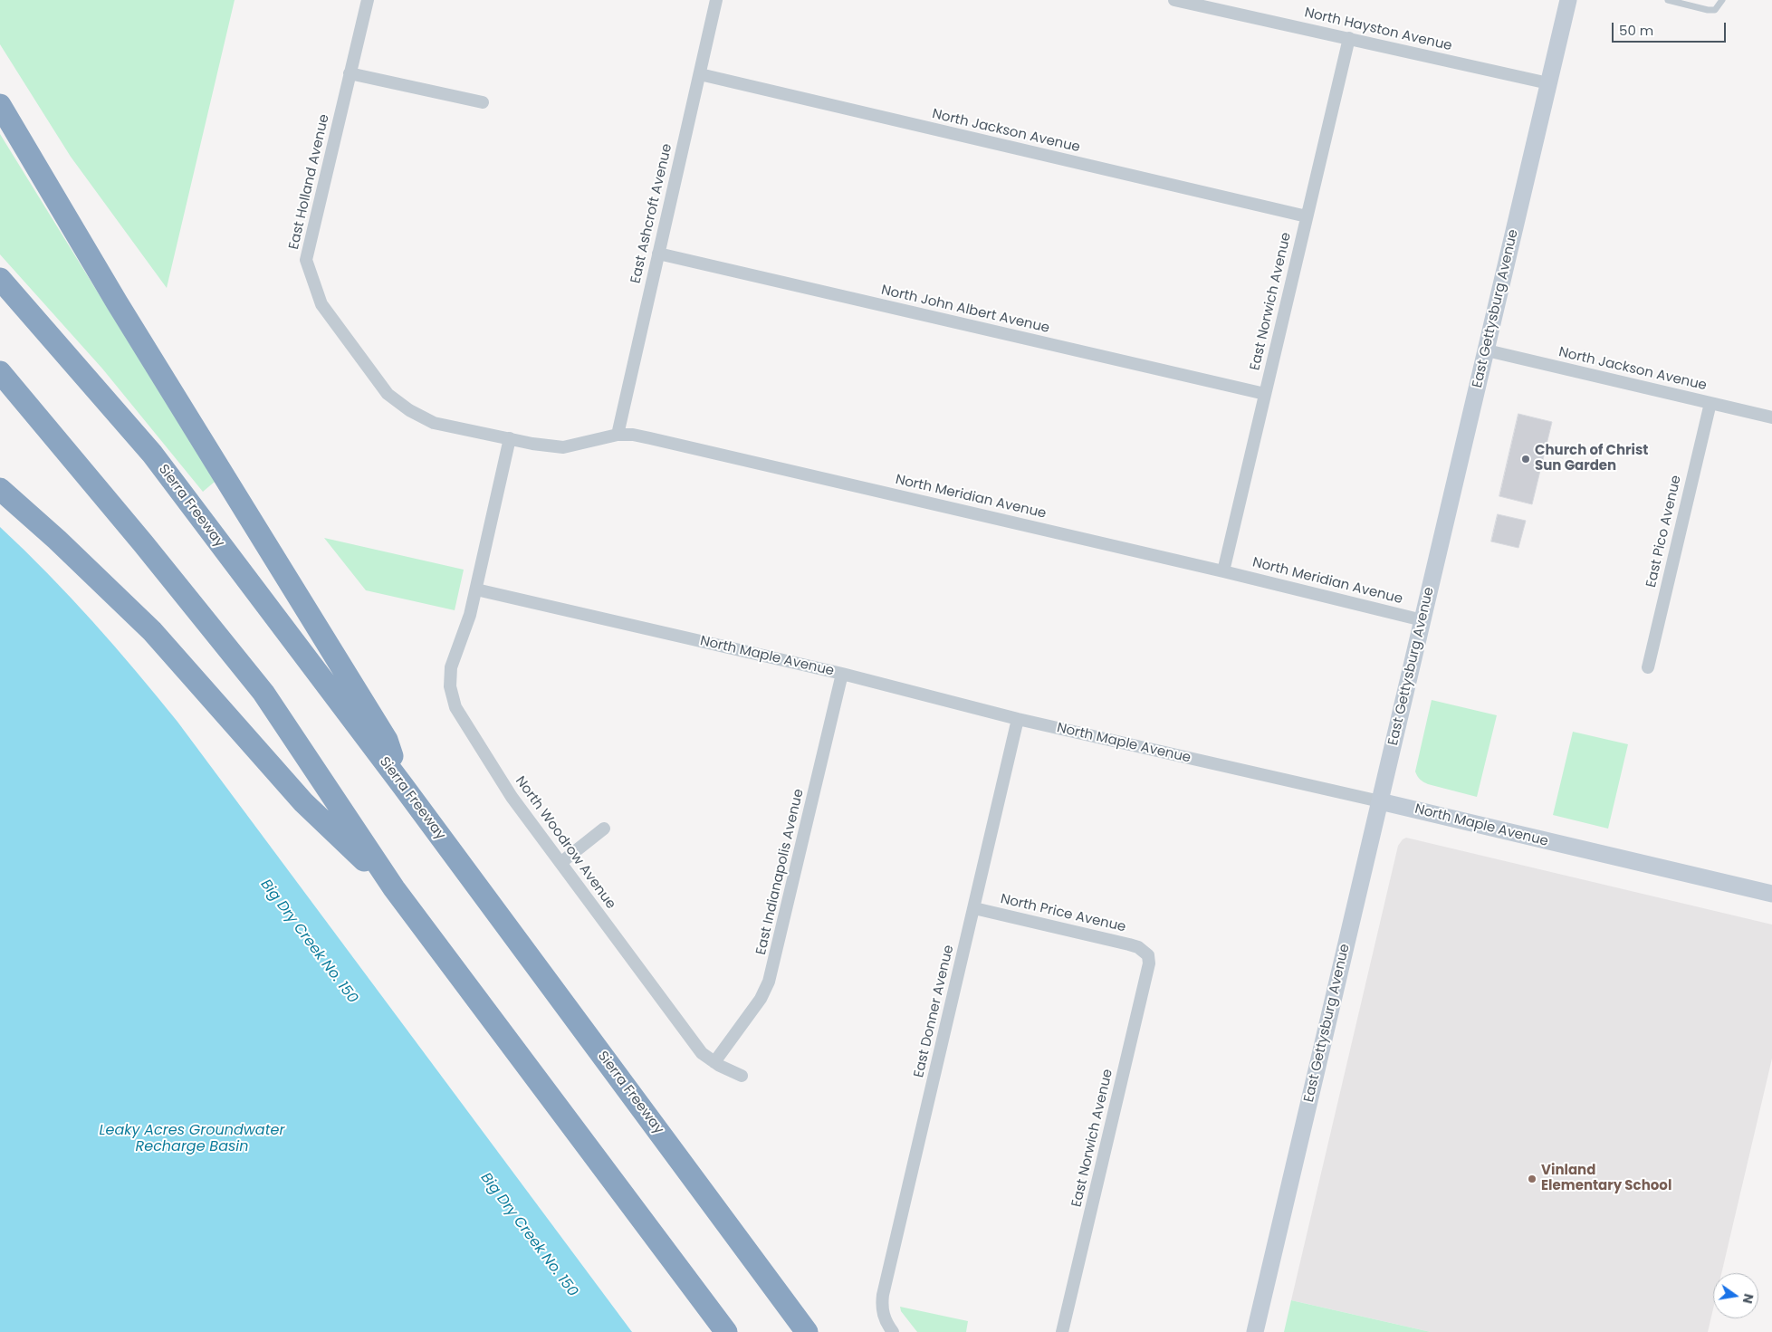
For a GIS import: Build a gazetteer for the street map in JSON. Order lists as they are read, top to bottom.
{
  "streets": {
    "highway": ["Sierra Freeway"],
    "street": [
      "North Hayston Avenue",
      "North Jackson Avenue",
      "East Holland Avenue",
      "East Ashcroft Avenue",
      "East Norwich Avenue",
      "East Gettysburg Avenue",
      "North John Albert Avenue",
      "North Meridian Avenue",
      "East Pico Avenue",
      "North Maple Avenue",
      "North Woodrow Avenue",
      "East Indianapolis Avenue",
      "North Price Avenue",
      "East Donner Avenue"
    ]
  },
  "crossings": [
    ["North Hayston Avenue", "East Norwich Avenue"],
    ["North Hayston Avenue", "East Gettysburg Avenue"],
    ["North Jackson Avenue", "East Ashcroft Avenue"],
    ["North Jackson Avenue", "East Norwich Avenue"],
    ["North Jackson Avenue", "East Gettysburg Avenue"],
    ["North Jackson Avenue", "East Pico Avenue"],
    ["East Holland Avenue", "North Meridian Avenue"],
    ["East Ashcroft Avenue", "North John Albert Avenue"],
    ["East Ashcroft Avenue", "North Meridian Avenue"],
    ["East Norwich Avenue", "North John Albert Avenue"],
    ["East Norwich Avenue", "North Meridian Avenue"],
    ["East Norwich Avenue", "North Price Avenue"],
    ["East Gettysburg Avenue", "North Meridian Avenue"],
    ["East Gettysburg Avenue", "North Maple Avenue"],
    ["North Maple Avenue", "North Woodrow Avenue"],
    ["North Maple Avenue", "East Indianapolis Avenue"],
    ["North Maple Avenue", "East Donner Avenue"],
    ["North Woodrow Avenue", "East Indianapolis Avenue"],
    ["North Price Avenue", "East Donner Avenue"]
  ],
  "water": ["Big Dry Creek No. 150", "Leaky Acres Groundwater Recharge Basin"],
  "places": ["Church of Christ Sun Garden", "Vinland Elementary School"],
  "scale_bar": "50 m",
  "north": "right"
}
